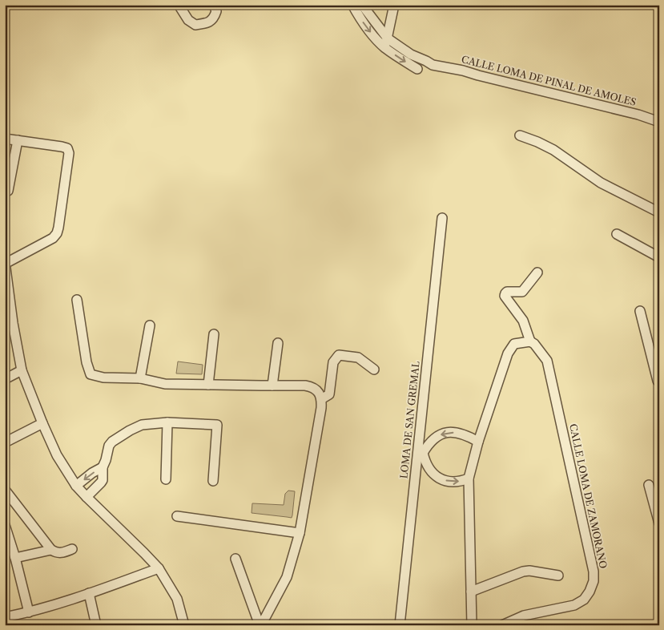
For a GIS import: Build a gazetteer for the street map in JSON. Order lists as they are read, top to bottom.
{
  "streets": {
    "street": ["CALLE LOMA DE PINAL DE AMOLES", "LOMA DE SAN GREMAL", "CALLE LOMA DE ZAMORANO"]
  }
}
